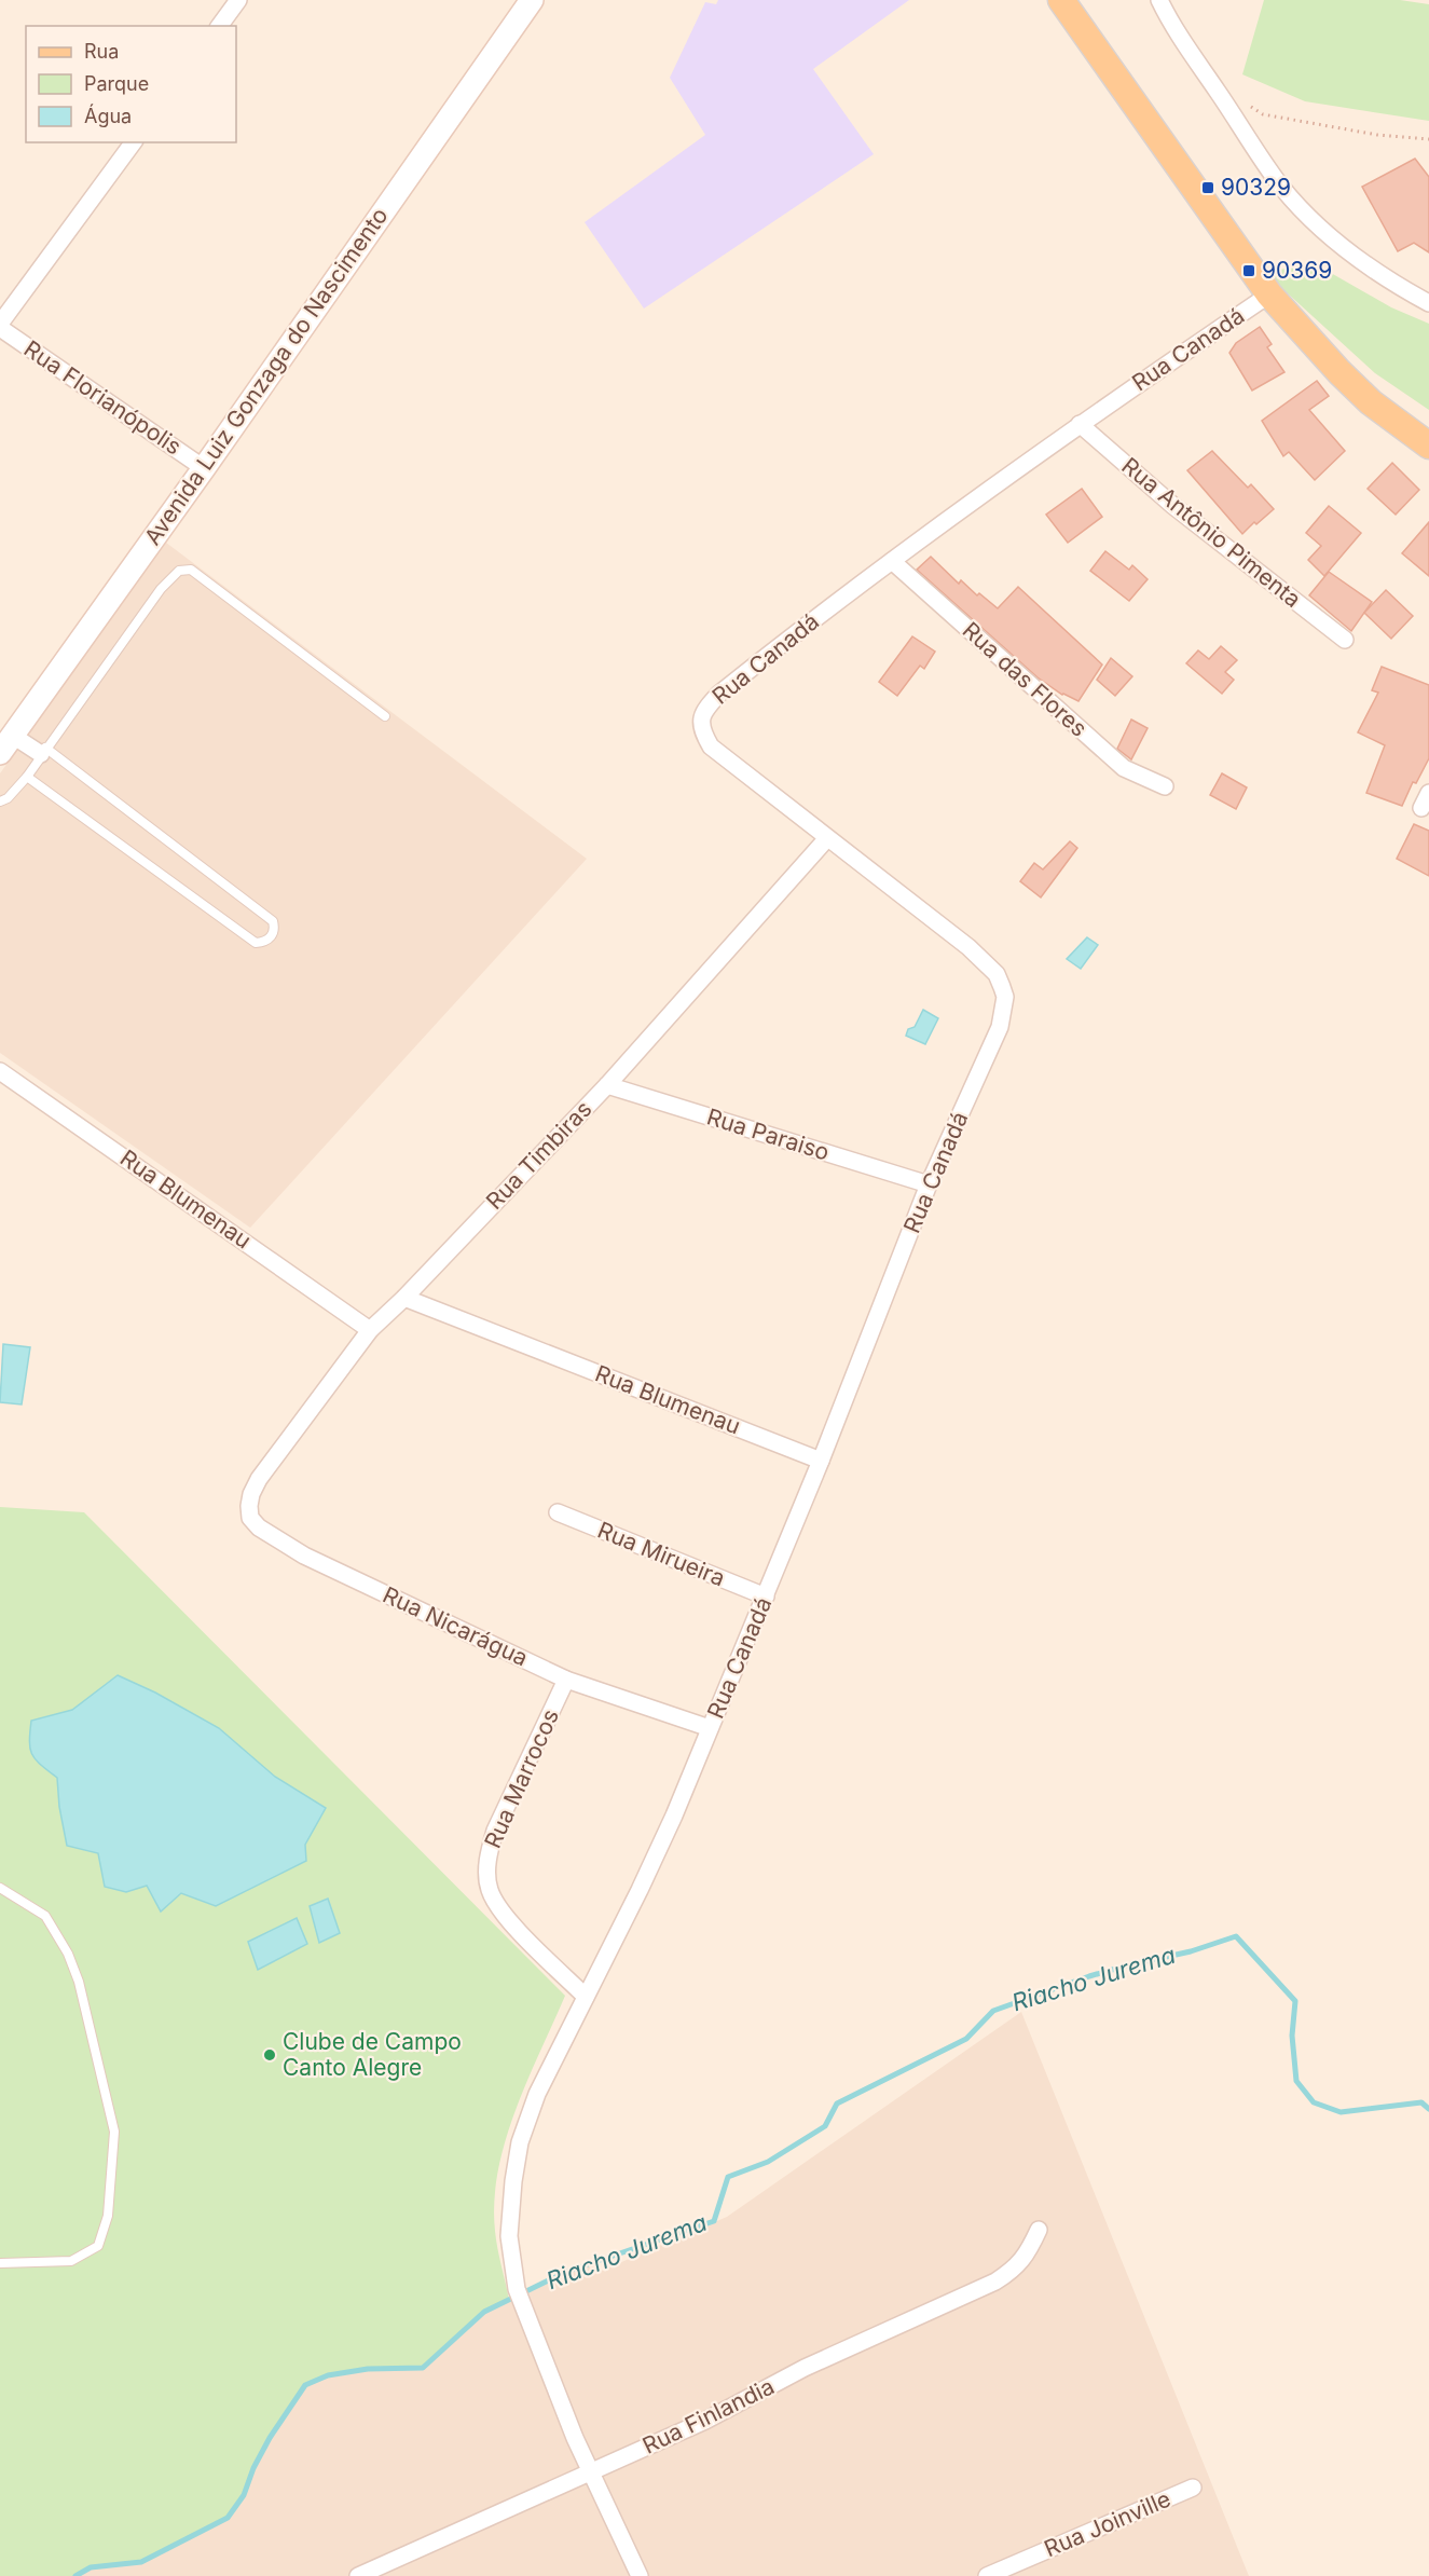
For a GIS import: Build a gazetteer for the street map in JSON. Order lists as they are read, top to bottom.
{
  "streets": {
    "main road": ["Avenida Luiz Gonzaga do Nascimento"],
    "street": [
      "Rua Canadá",
      "Rua Florianópolis",
      "Rua Antônio Pimenta",
      "Rua das Flores",
      "Rua Paraiso",
      "Rua Timbiras",
      "Rua Blumenau",
      "Rua Mirueira",
      "Rua Nicarágua",
      "Rua Marrocos",
      "Rua Finlandia",
      "Rua Joinville"
    ]
  },
  "crossings": [
    ["Rua Canadá", "Rua Antônio Pimenta"],
    ["Rua Canadá", "Rua das Flores"],
    ["Rua Canadá", "Rua Paraiso"],
    ["Rua Canadá", "Rua Timbiras"],
    ["Rua Canadá", "Rua Blumenau"],
    ["Rua Canadá", "Rua Mirueira"],
    ["Rua Canadá", "Rua Nicarágua"],
    ["Rua Canadá", "Rua Marrocos"],
    ["Rua Canadá", "Rua Finlandia"],
    ["Avenida Luiz Gonzaga do Nascimento", "Rua Florianópolis"],
    ["Rua Paraiso", "Rua Timbiras"],
    ["Rua Timbiras", "Rua Blumenau"],
    ["Rua Timbiras", "Rua Nicarágua"],
    ["Rua Nicarágua", "Rua Marrocos"]
  ],
  "water": ["Riacho Jurema"],
  "places": {
    "transit": ["90329", "90369"],
    "other": ["Clube de Campo Canto Alegre"]
  },
  "legend": ["Rua", "Parque", "Água"]
}
